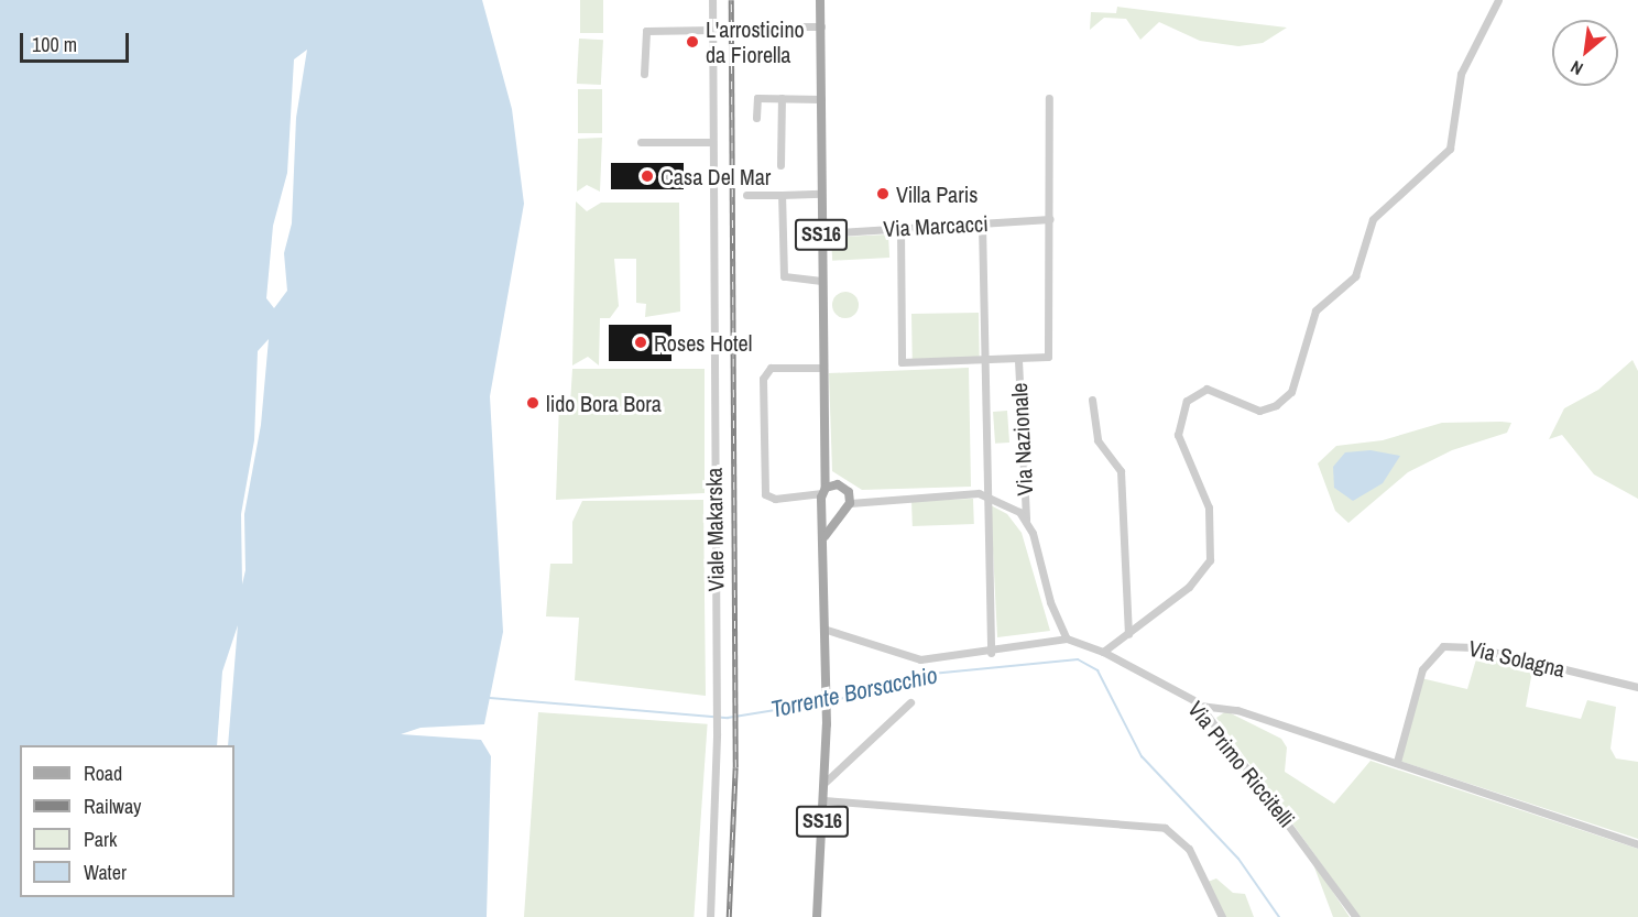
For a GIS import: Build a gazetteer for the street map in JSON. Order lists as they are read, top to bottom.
{
  "streets": {
    "main road": ["SS16"],
    "street": [
      "Via Marcacci",
      "Via Nazionale",
      "Viale Makarska",
      "Via Solagna",
      "Via Primo Riccitelli"
    ]
  },
  "crossings": [
    ["Via Marcacci", "SS16"],
    ["Via Marcacci", "Via Nazionale"],
    ["Via Nazionale", "Via Primo Riccitelli"]
  ],
  "water": ["Torrente Borsacchio"],
  "places": [
    "L'arrosticino da Fiorella",
    "Casa Del Mar",
    "Villa Paris",
    "Roses Hotel",
    "lido Bora Bora"
  ],
  "legend": [
    "Road",
    "Railway",
    "Park",
    "Water"
  ],
  "scale_bar": "100 m",
  "north": "bottom left"
}
